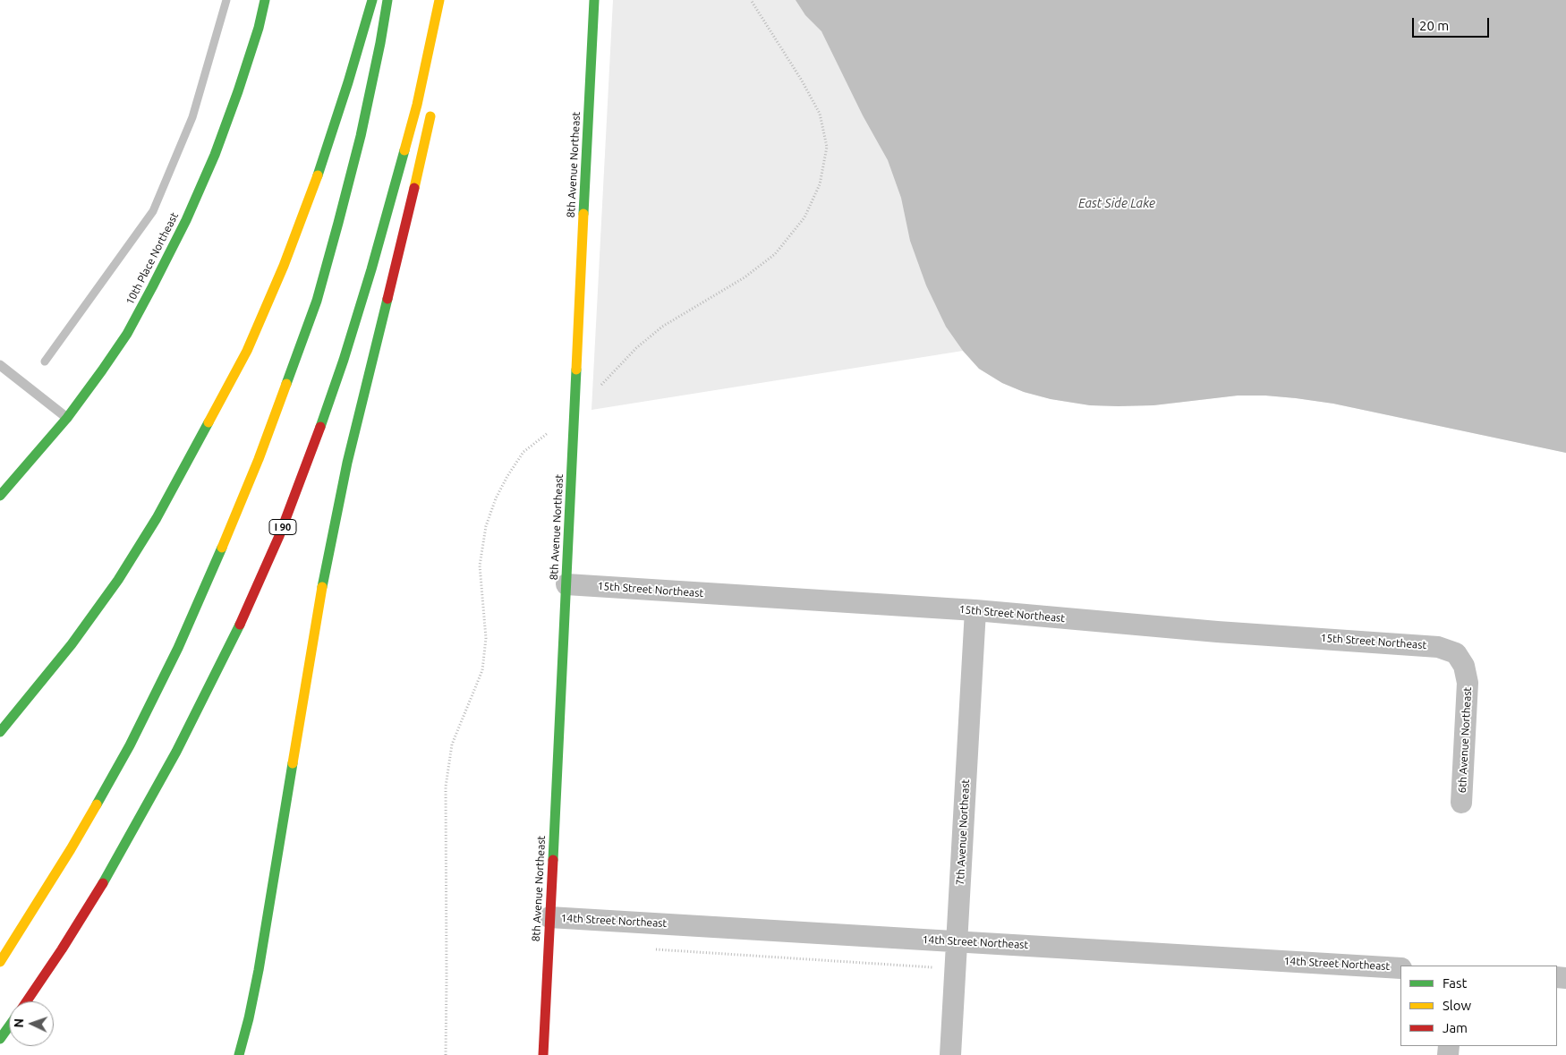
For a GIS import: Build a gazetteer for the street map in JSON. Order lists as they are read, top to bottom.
{
  "streets": {
    "main road": ["8th Avenue Northeast", "10th Place Northeast", "I 90"],
    "street": [
      "15th Street Northeast",
      "6th Avenue Northeast",
      "7th Avenue Northeast",
      "14th Street Northeast"
    ]
  },
  "crossings": [
    ["8th Avenue Northeast", "15th Street Northeast"],
    ["8th Avenue Northeast", "14th Street Northeast"],
    ["15th Street Northeast", "6th Avenue Northeast"],
    ["15th Street Northeast", "7th Avenue Northeast"],
    ["7th Avenue Northeast", "14th Street Northeast"]
  ],
  "water": ["East Side Lake"],
  "legend": ["Fast", "Slow", "Jam"],
  "scale_bar": "20 m",
  "north": "left"
}
